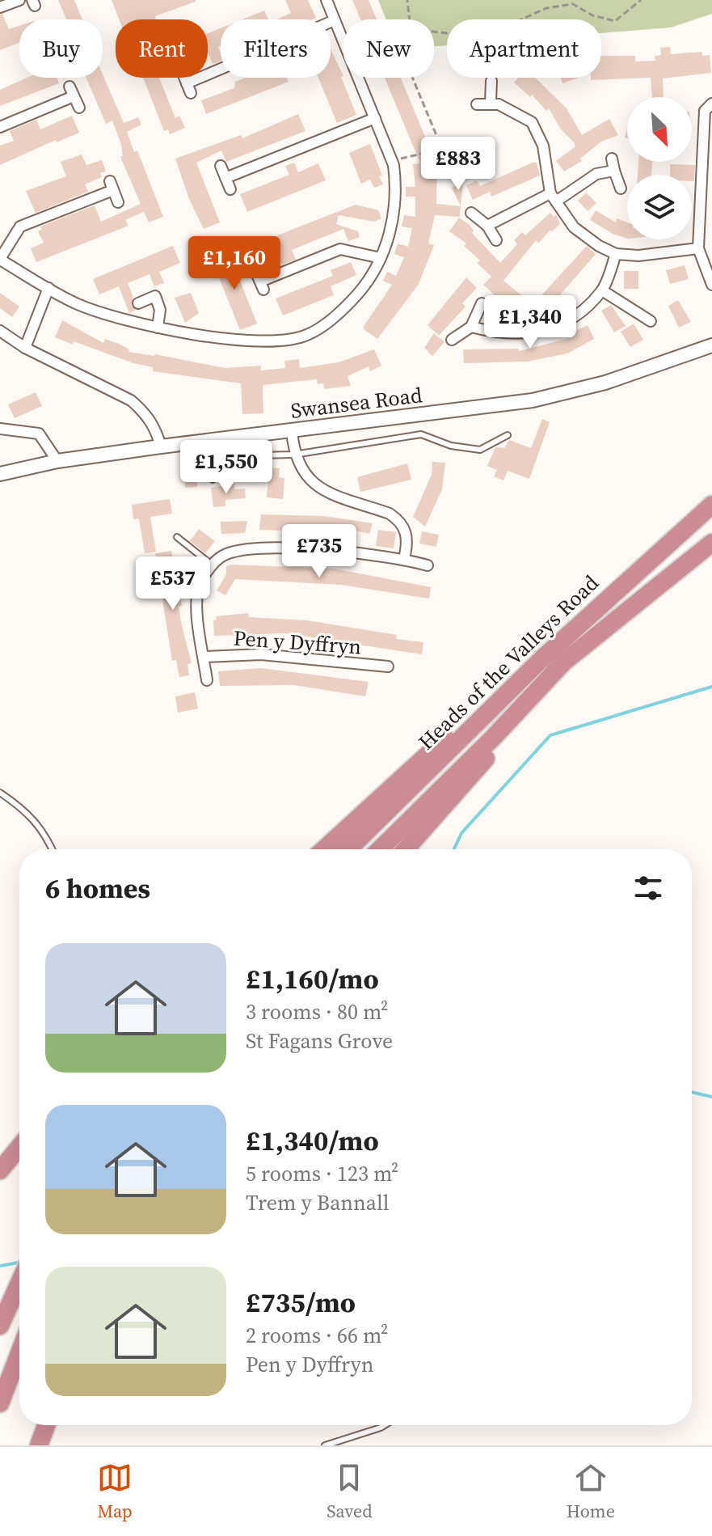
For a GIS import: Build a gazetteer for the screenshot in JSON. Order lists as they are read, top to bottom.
{
  "streets": {
    "highway": ["Heads of the Valleys Road"],
    "street": ["Swansea Road", "Pen y Dyffryn"]
  },
  "north": "bottom right",
  "page": {
    "chip": [
      "Buy",
      "Rent",
      "Filters",
      "New",
      "Apartment"
    ],
    "price": [
      "£883",
      "£1,160",
      "£1,340",
      "£1,550",
      "£735",
      "£537"
    ],
    "heading": "6 homes",
    "list": [
      {
        "name": "£1,160/mo",
        "note": "3 rooms · 80 m² · St Fagans Grove"
      },
      {
        "name": "£1,340/mo",
        "note": "5 rooms · 123 m² · Trem y Bannall"
      },
      {
        "name": "£735/mo",
        "note": "2 rooms · 66 m² · Pen y Dyffryn"
      }
    ],
    "tabs": ["Map", "Saved", "Home"]
  }
}
